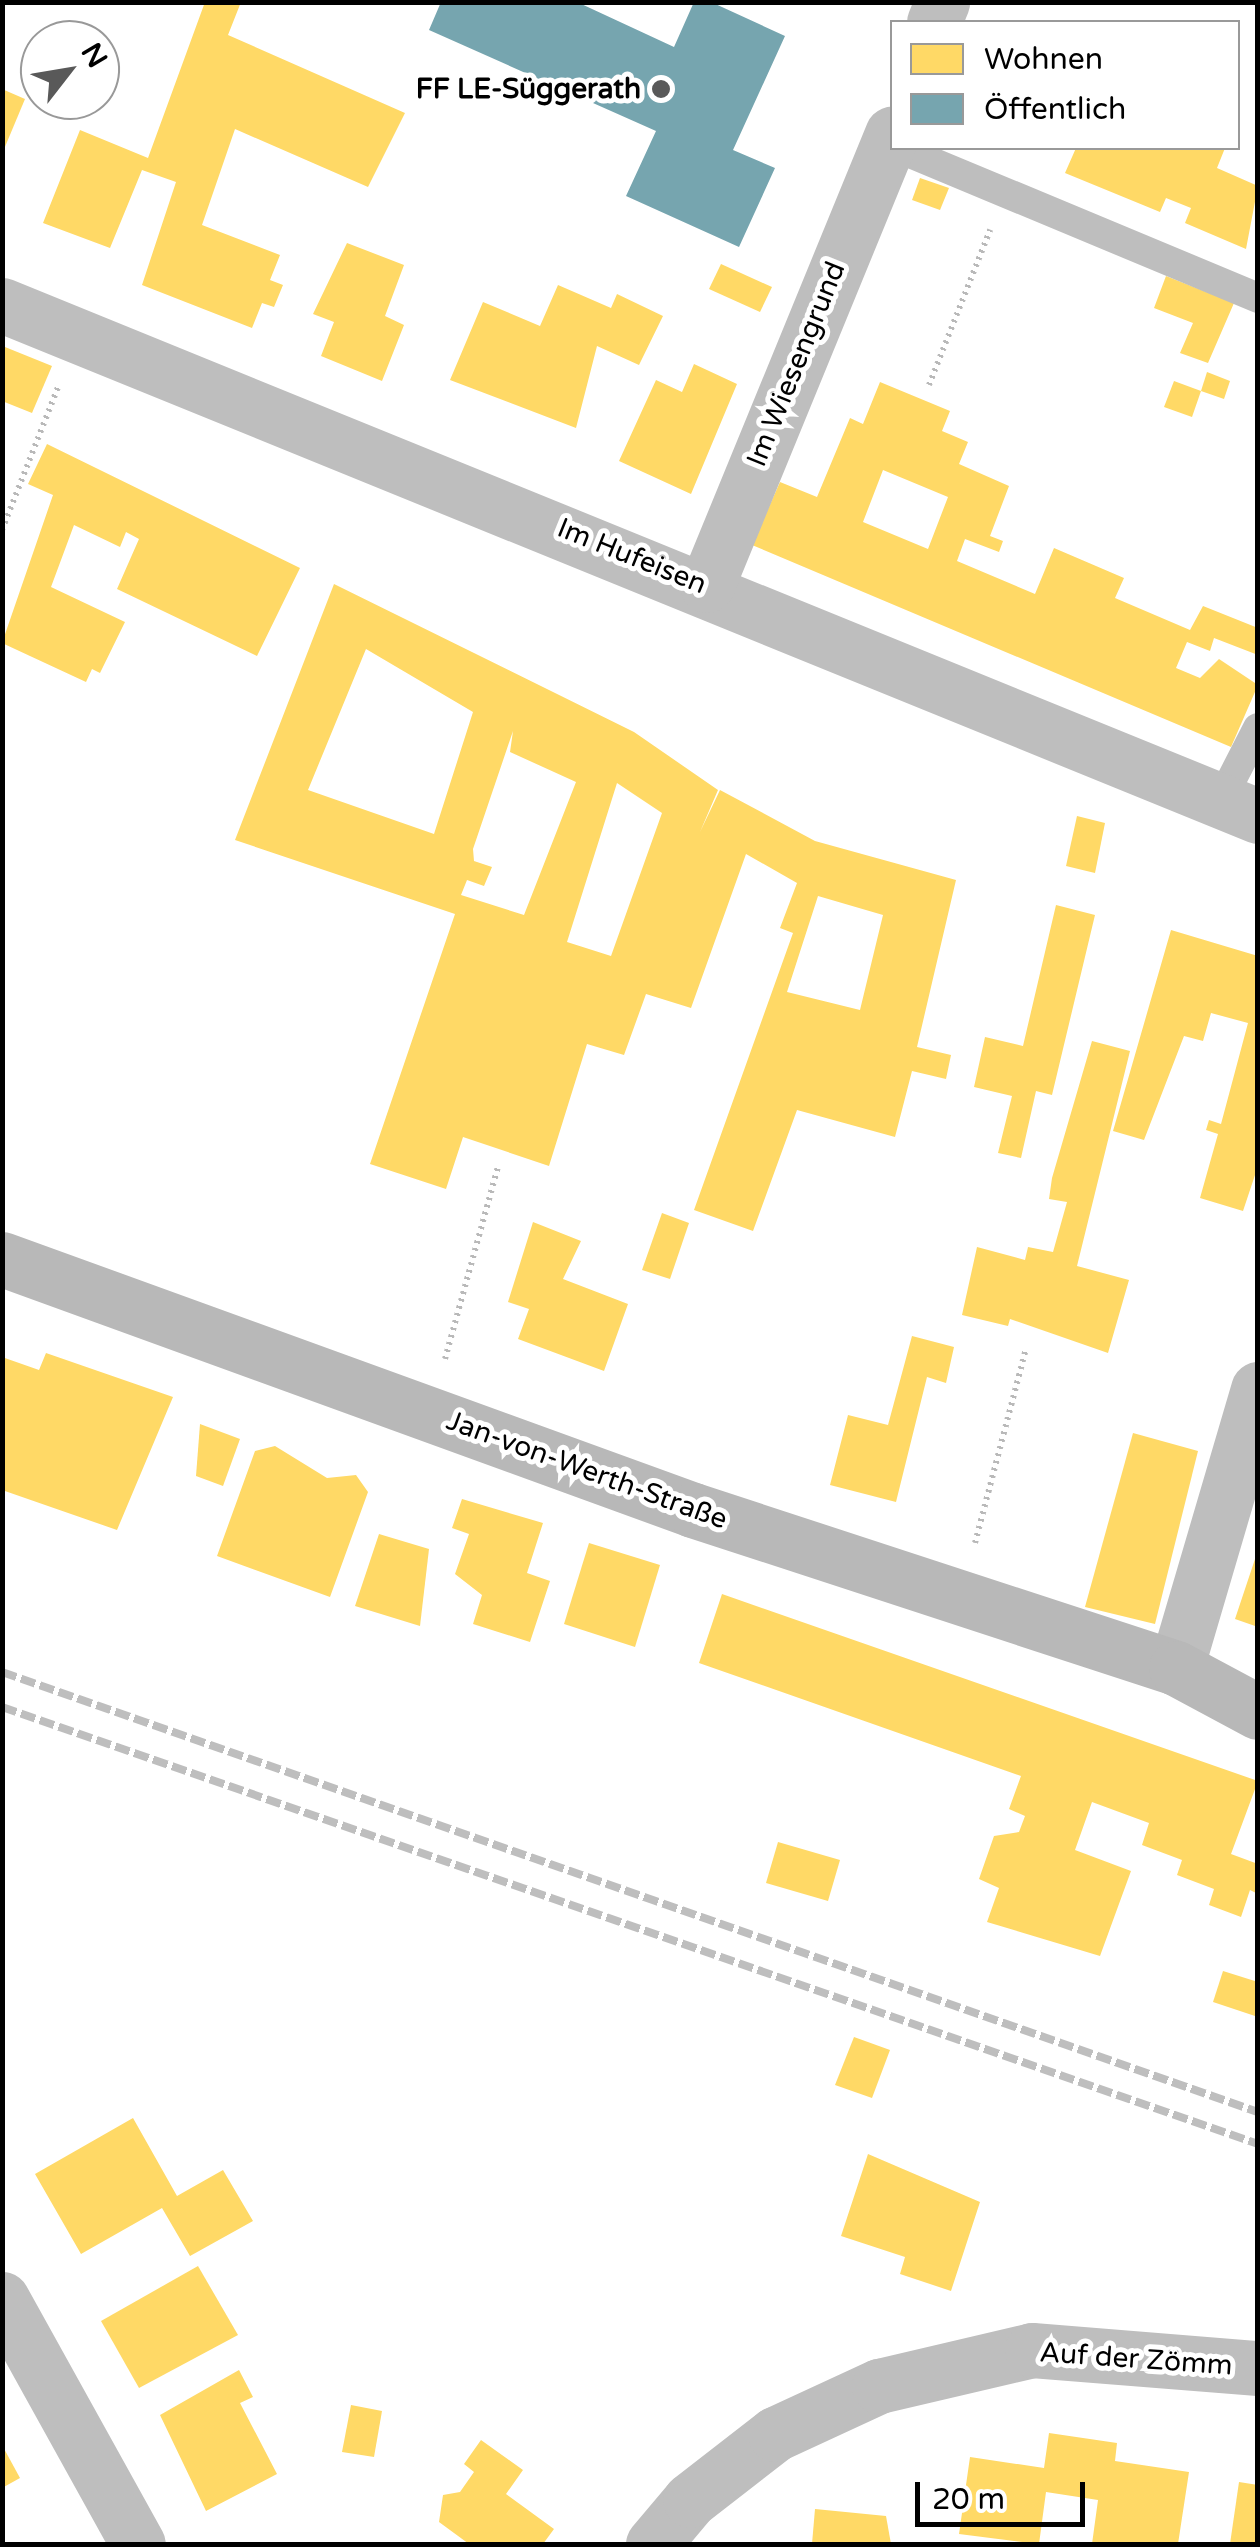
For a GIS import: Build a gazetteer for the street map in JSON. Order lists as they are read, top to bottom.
{
  "streets": {
    "main road": ["Jan-von-Werth-Straße"],
    "street": ["Im Wiesengrund", "Im Hufeisen", "Auf der Zömm"]
  },
  "crossings": [
    ["Im Wiesengrund", "Im Hufeisen"]
  ],
  "places": ["FF LE-Süggerath"],
  "legend": ["Wohnen", "Öffentlich"],
  "scale_bar": "20 m",
  "north": "top right"
}
